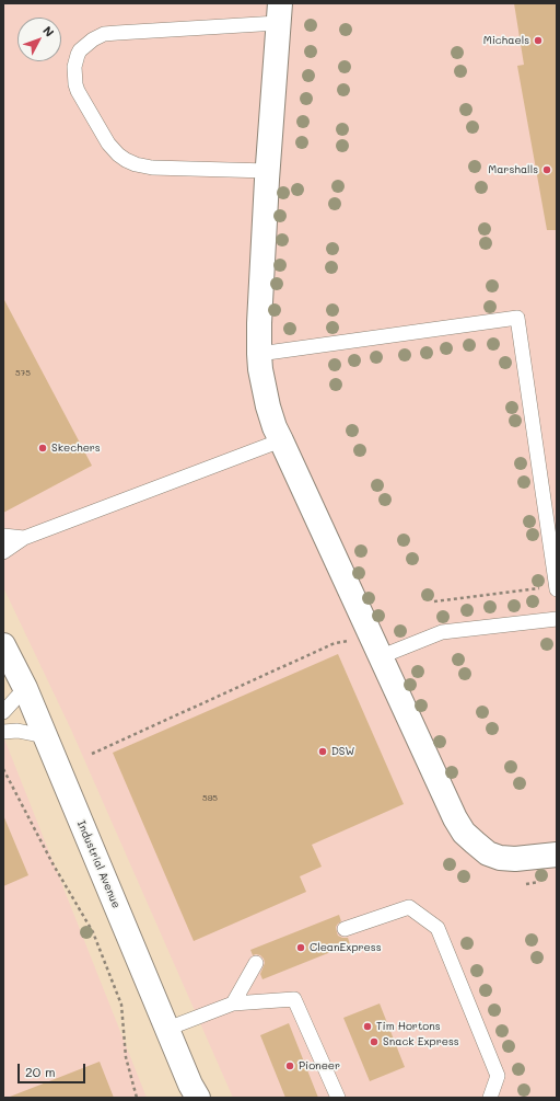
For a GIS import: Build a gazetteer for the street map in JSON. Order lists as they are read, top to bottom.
{
  "streets": {
    "street": ["Industrial Avenue"]
  },
  "places": [
    "Michaels",
    "Marshalls",
    "Skechers",
    "DSW",
    "CleanExpress",
    "Tim Hortons",
    "Snack Express",
    "Pioneer"
  ],
  "house_numbers": ["575", "595"],
  "scale_bar": "20 m",
  "north": "top right"
}
